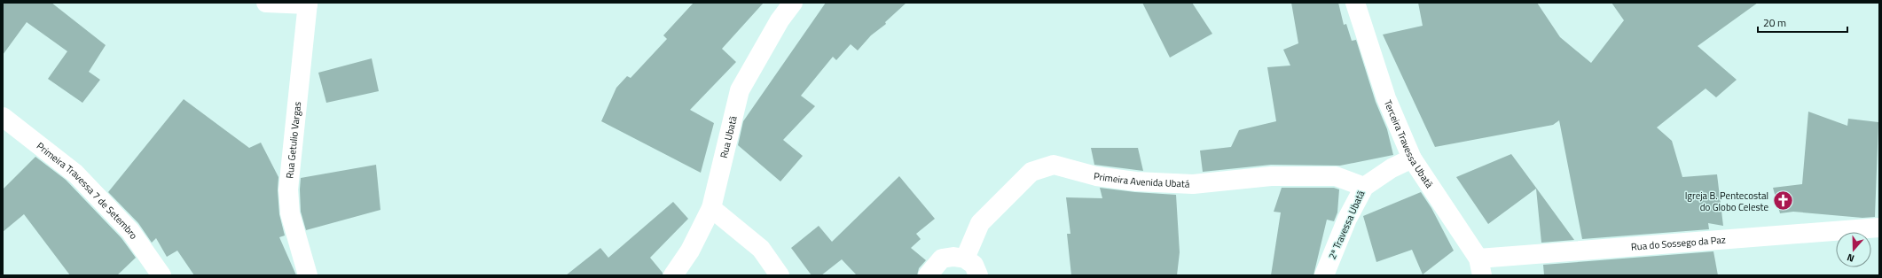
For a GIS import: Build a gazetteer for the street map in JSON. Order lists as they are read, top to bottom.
{
  "streets": {
    "street": [
      "Rua Ubatã",
      "Rua Getulio Vargas",
      "Terceira Travessa Ubatã",
      "Primeira Avenida Ubatá",
      "Primeira Travessa 7 de Setembro",
      "2ª Travessa Ubatã",
      "Rua do Sossego da Paz"
    ]
  },
  "crossings": [
    ["Terceira Travessa Ubatã", "2ª Travessa Ubatã"],
    ["Terceira Travessa Ubatã", "Rua do Sossego da Paz"],
    ["Primeira Avenida Ubatá", "2ª Travessa Ubatã"]
  ],
  "places": {
    "church": ["Igreja B. Pentecostal do Globo Celeste"]
  },
  "scale_bar": "20 m",
  "north": "bottom"
}
